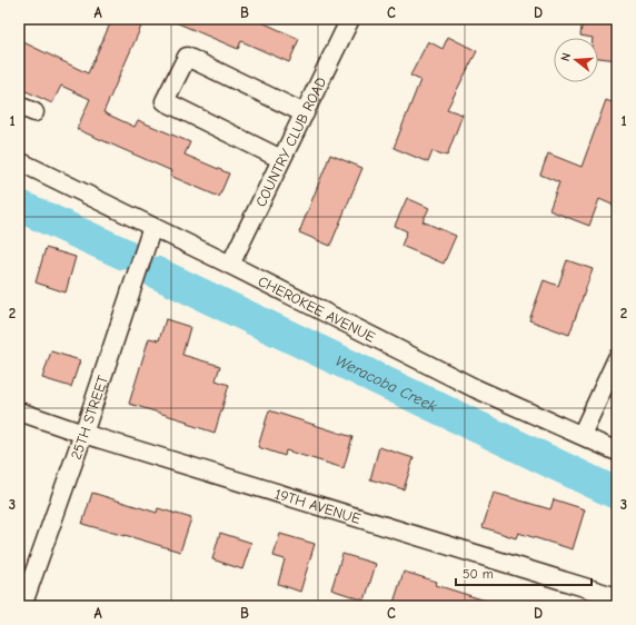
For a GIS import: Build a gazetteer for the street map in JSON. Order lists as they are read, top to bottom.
{
  "streets": {
    "street": [
      "COUNTRY CLUB ROAD",
      "CHEROKEE AVENUE",
      "25TH STREET",
      "19TH AVENUE"
    ]
  },
  "crossings": [
    ["COUNTRY CLUB ROAD", "CHEROKEE AVENUE"],
    ["CHEROKEE AVENUE", "25TH STREET"],
    ["25TH STREET", "19TH AVENUE"]
  ],
  "water": ["Weracoba Creek"],
  "scale_bar": "50 m",
  "north": "left",
  "grid": {
    "columns": [
      "A",
      "B",
      "C",
      "D"
    ],
    "rows": ["1", "2", "3"]
  }
}
